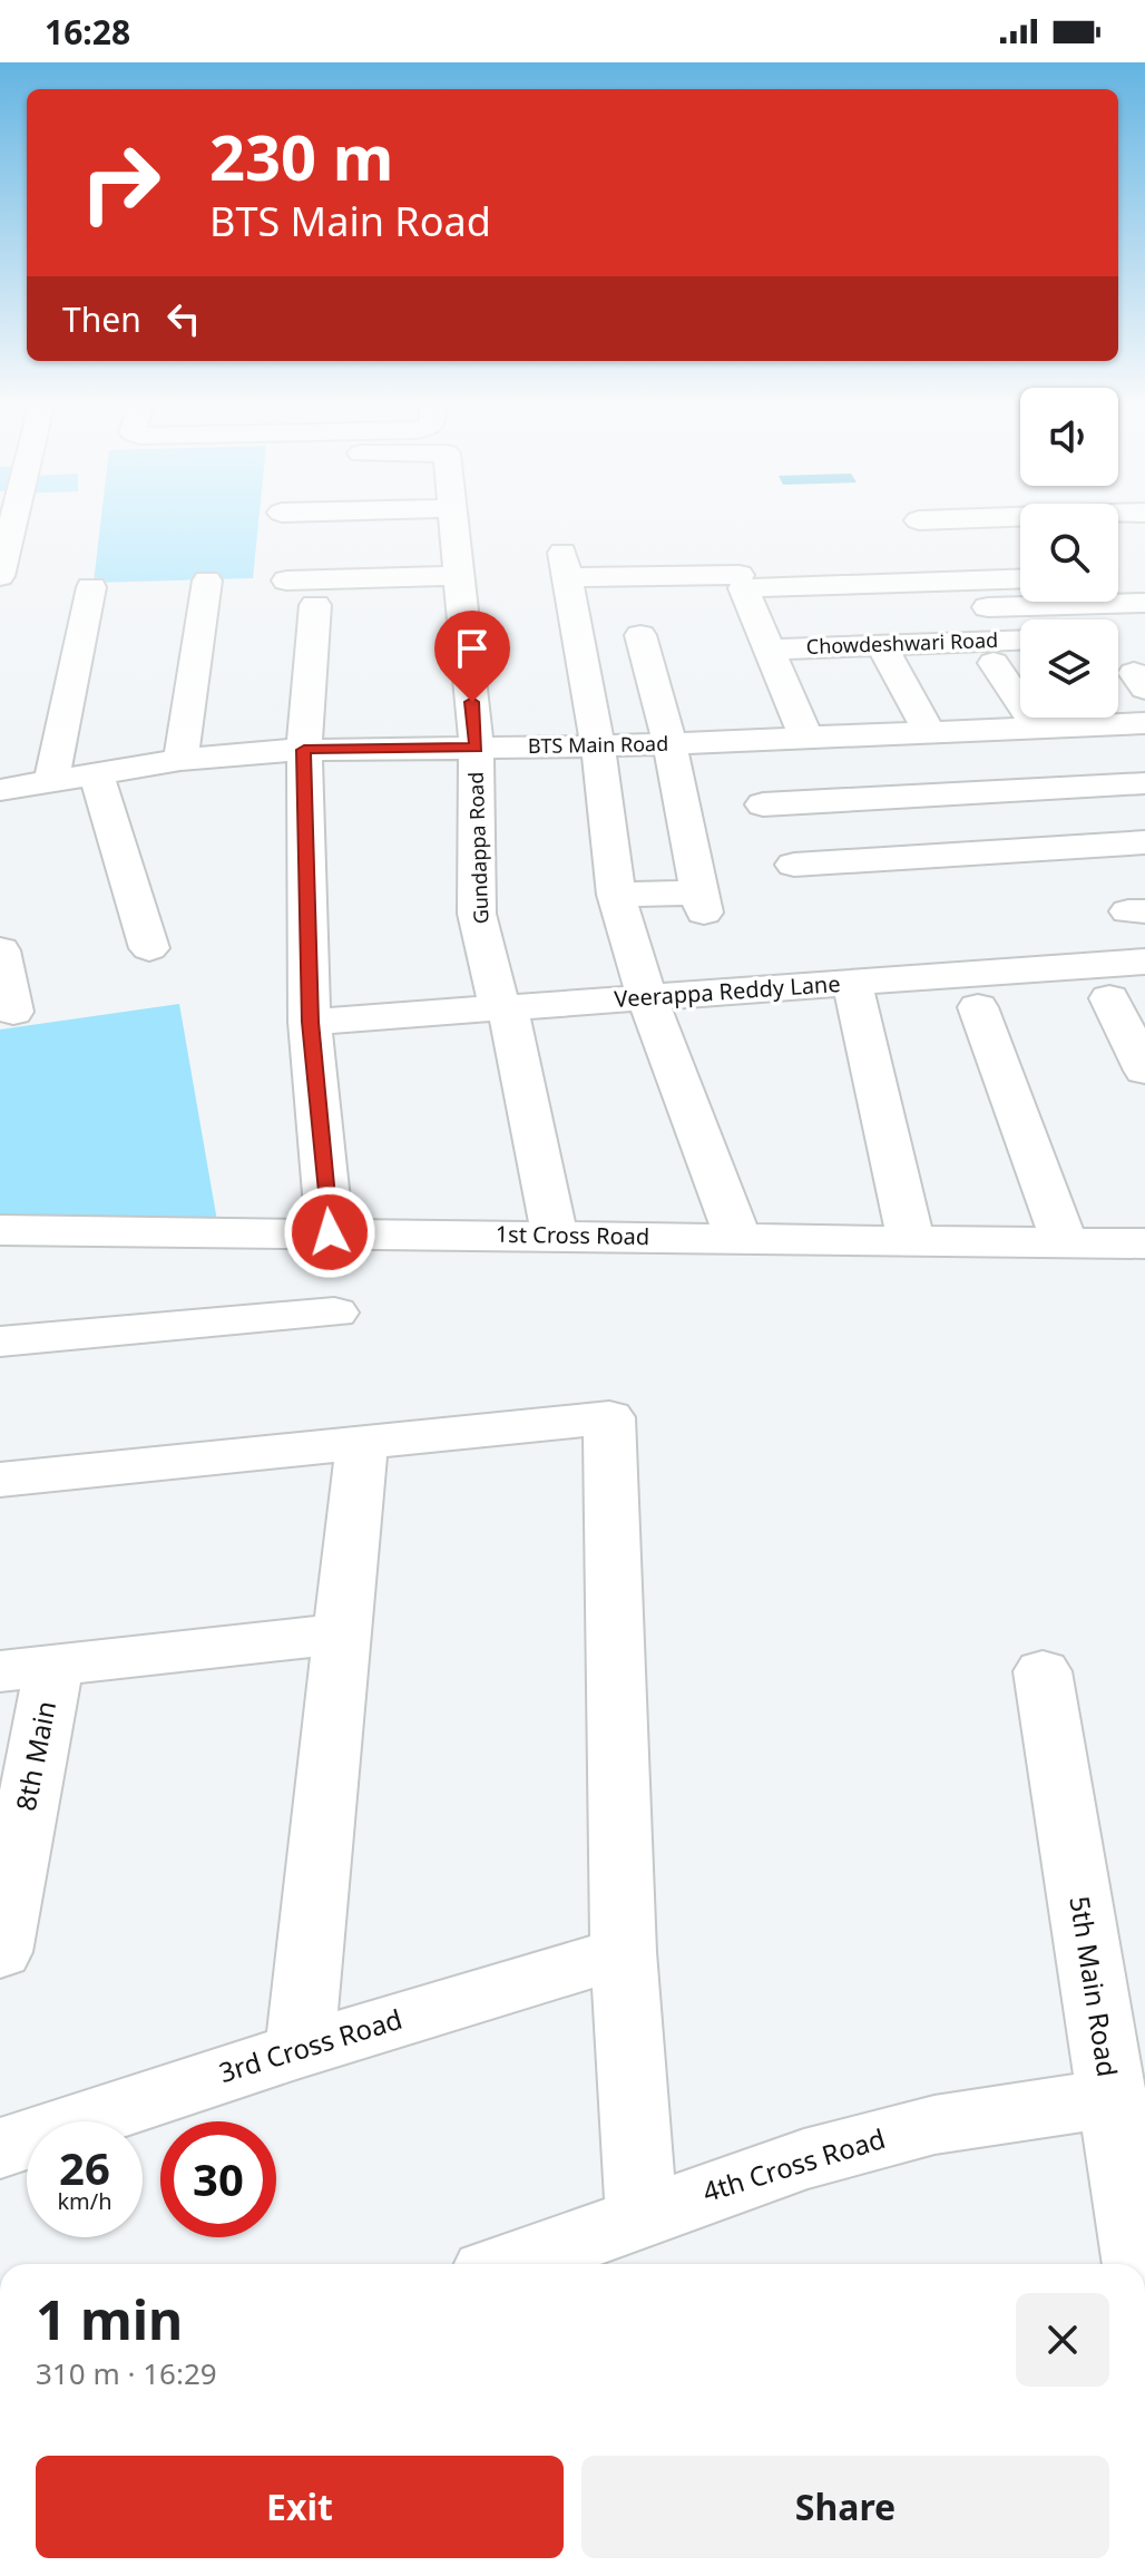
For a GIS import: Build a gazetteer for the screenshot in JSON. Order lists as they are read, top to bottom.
{
  "streets": {
    "street": [
      "Chowdeshwari Road",
      "BTS Main Road",
      "Gundappa Road",
      "Veerappa Reddy Lane",
      "1st Cross Road",
      "8th Main",
      "5th Main Road",
      "3rd Cross Road",
      "4th Cross Road"
    ]
  },
  "crossings": [
    ["BTS Main Road", "Gundappa Road"],
    ["Gundappa Road", "Veerappa Reddy Lane"],
    ["Gundappa Road", "1st Cross Road"],
    ["5th Main Road", "4th Cross Road"]
  ],
  "page": {
    "status": "16:28",
    "turn": ["230 m", "BTS Main Road"],
    "then": "Then",
    "speed": "26 km/h",
    "limit": "30",
    "heading": ["1 min", "310 m · 16:29"],
    "buttons": ["Exit", "Share"]
  }
}
